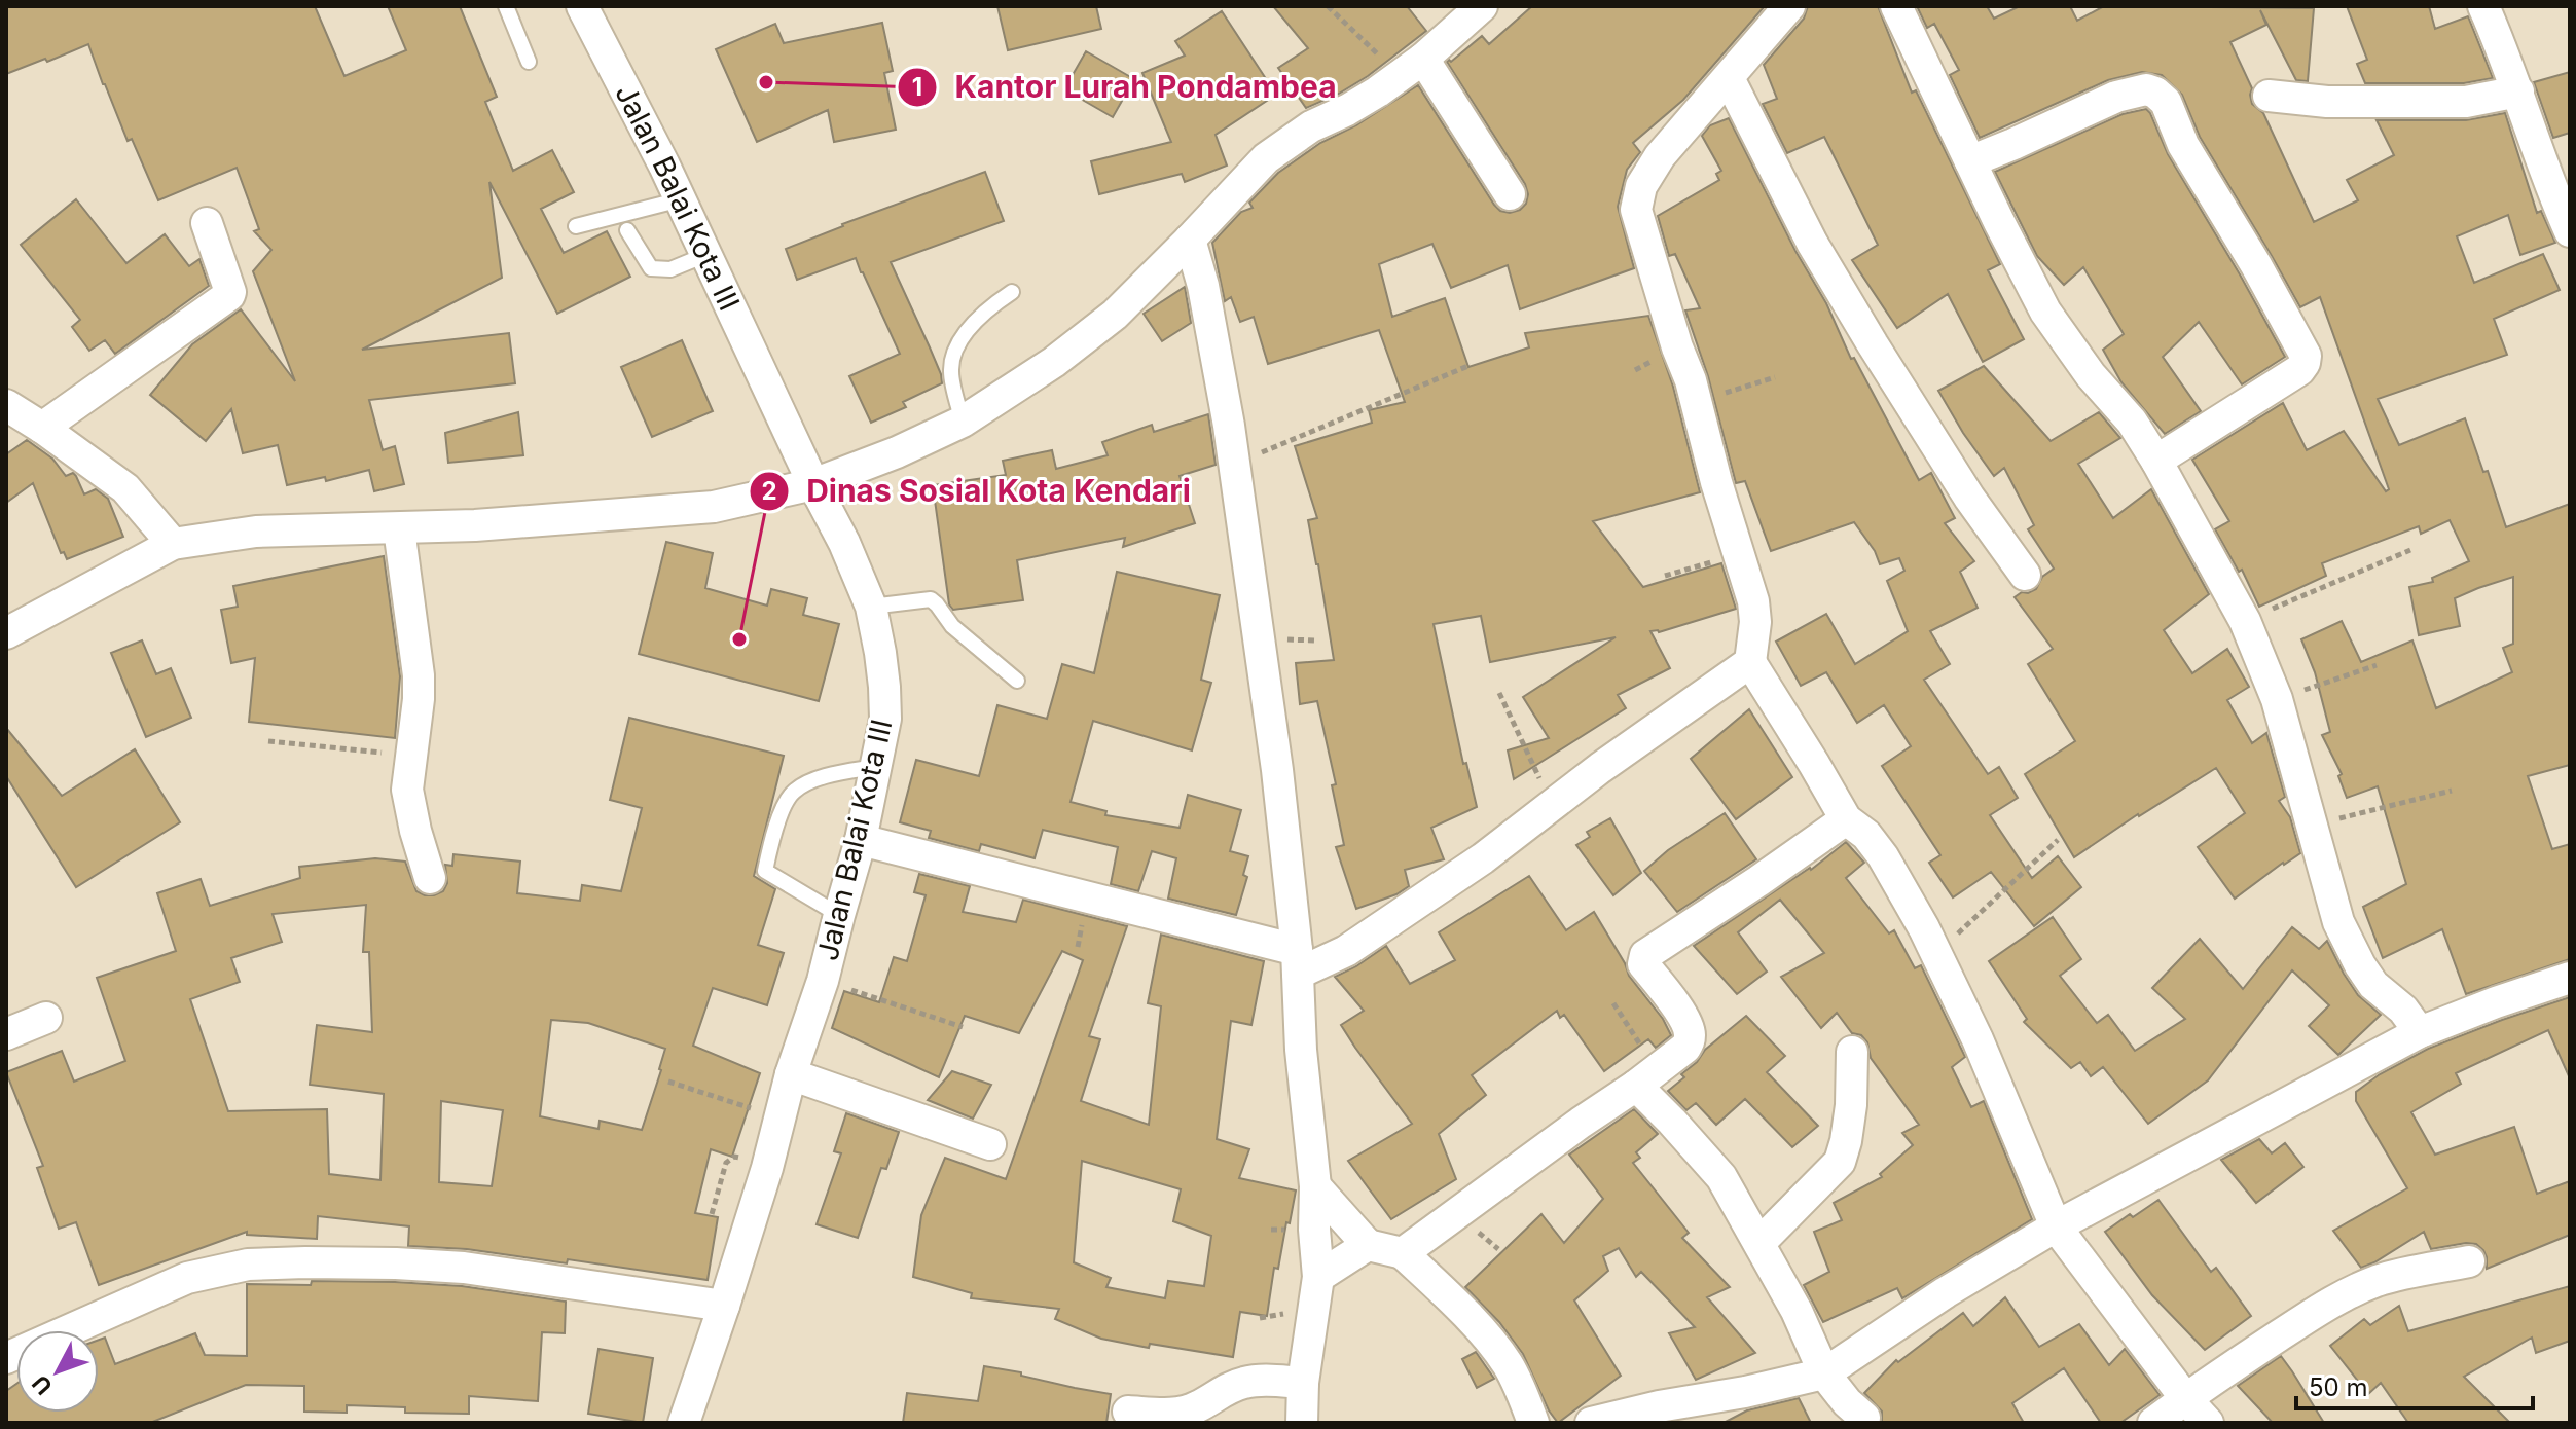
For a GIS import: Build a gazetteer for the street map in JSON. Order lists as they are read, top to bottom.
{
  "streets": {
    "street": ["Jalan Balai Kota III"]
  },
  "places": ["Kantor Lurah Pondambea", "Dinas Sosial Kota Kendari"],
  "scale_bar": "50 m",
  "north": "bottom left"
}
